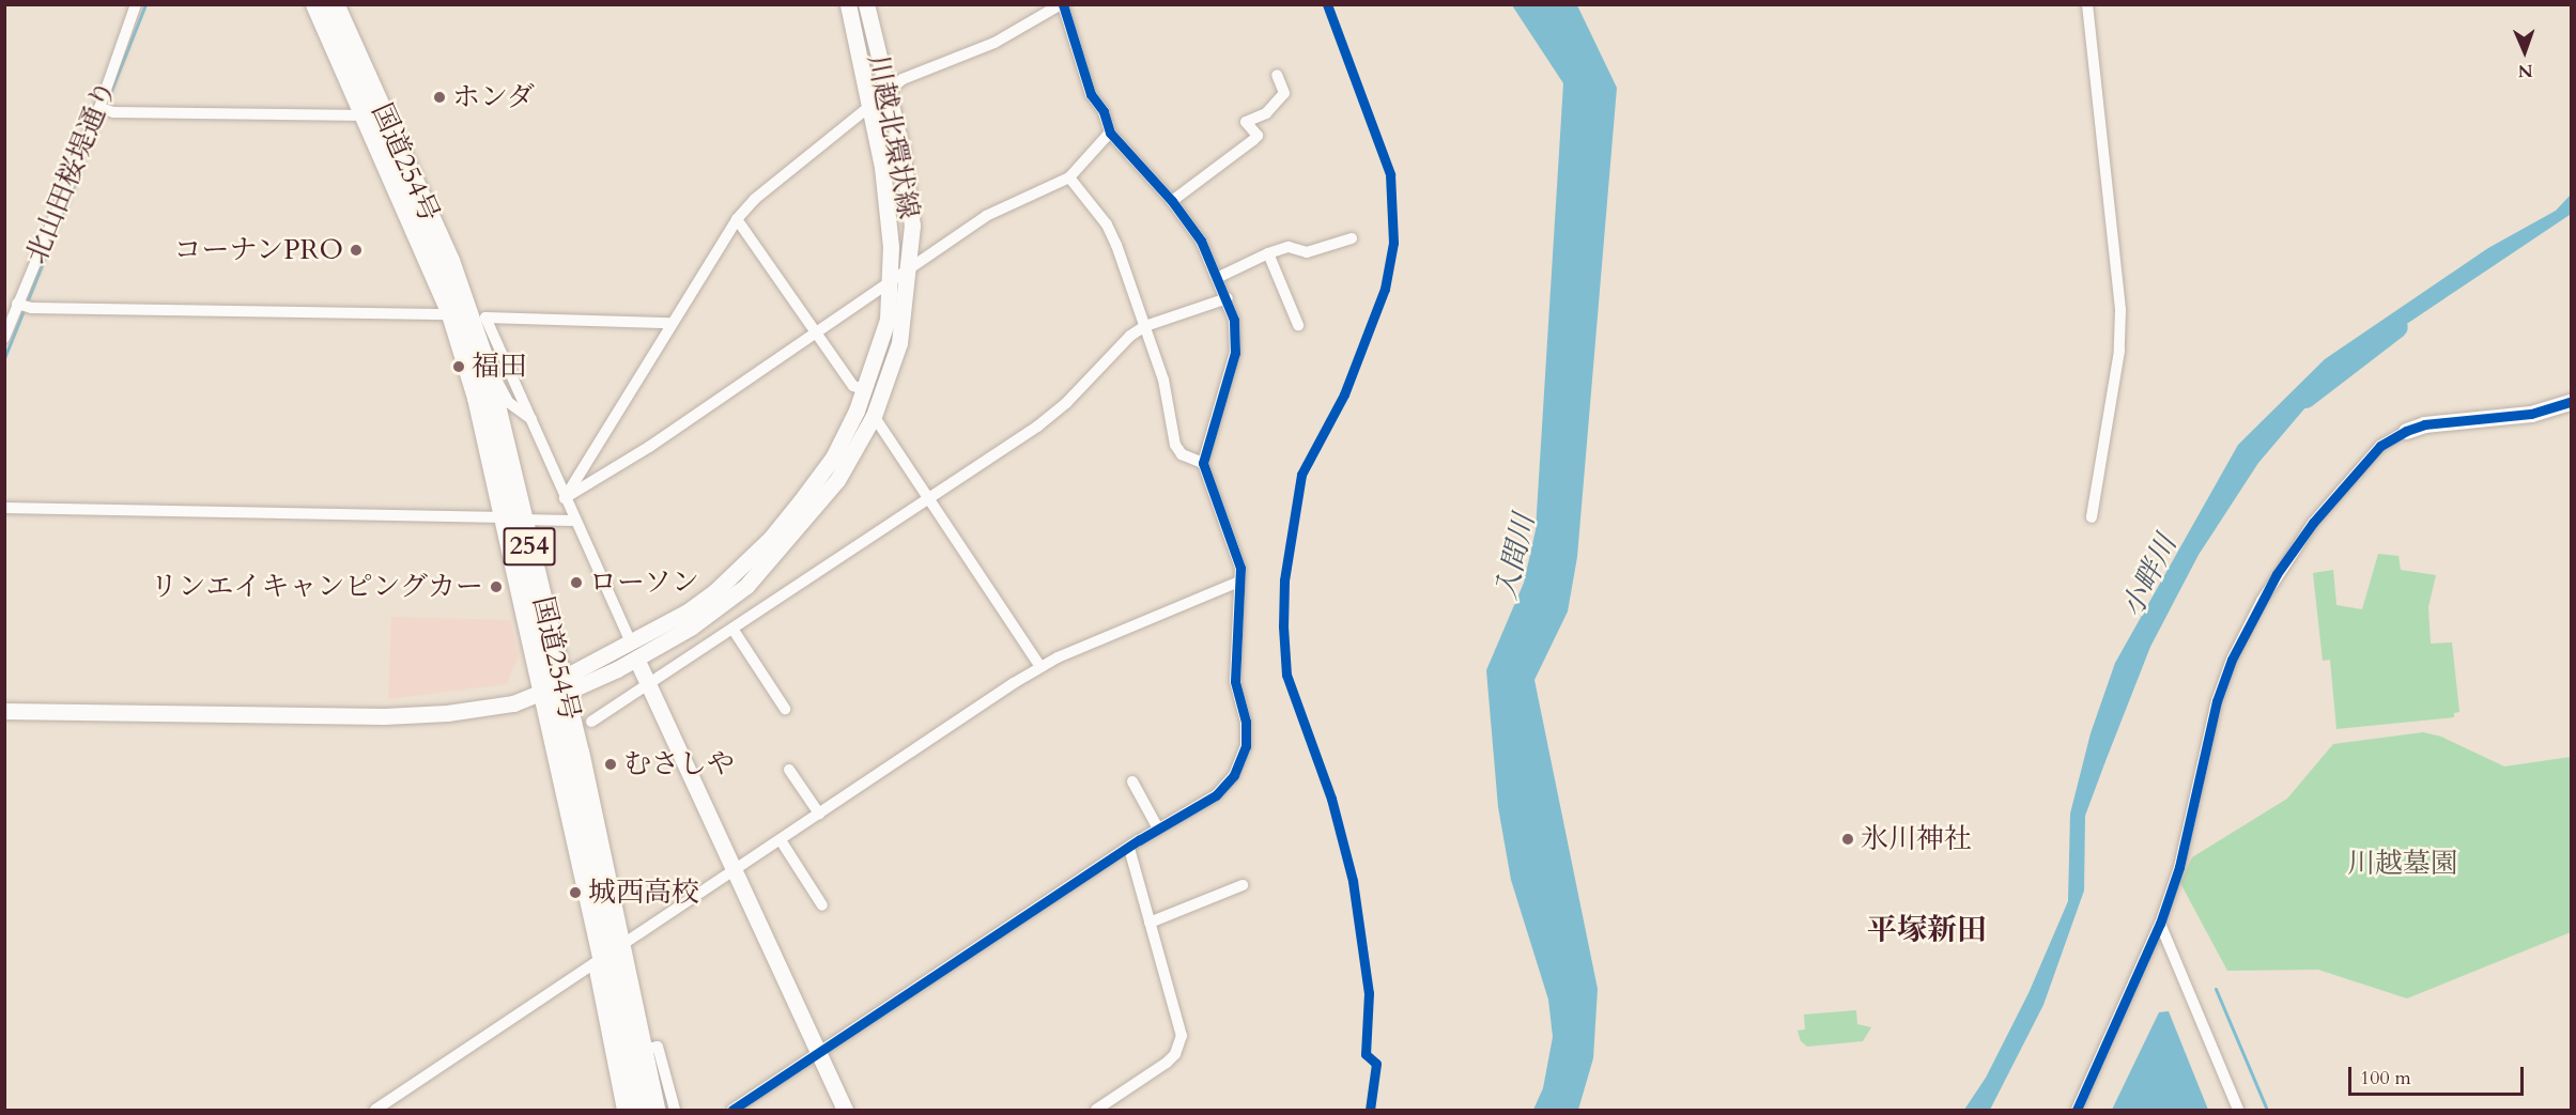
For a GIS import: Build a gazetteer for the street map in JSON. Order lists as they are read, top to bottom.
{
  "streets": {
    "highway": ["国道254号", "254"],
    "main road": ["川越北環状線"],
    "street": ["北山田桜堤通り"]
  },
  "crossings": [
    ["川越北環状線", "国道254号"]
  ],
  "districts": ["平塚新田"],
  "water": ["入間川", "小畔川"],
  "parks": ["川越墓園"],
  "places": [
    "ホンダ",
    "コーナンPRO",
    "福田",
    "ローソン",
    "リンエイキャンピングカー",
    "むさしや",
    "氷川神社",
    "城西高校"
  ],
  "scale_bar": "100 m",
  "north": "bottom"
}
